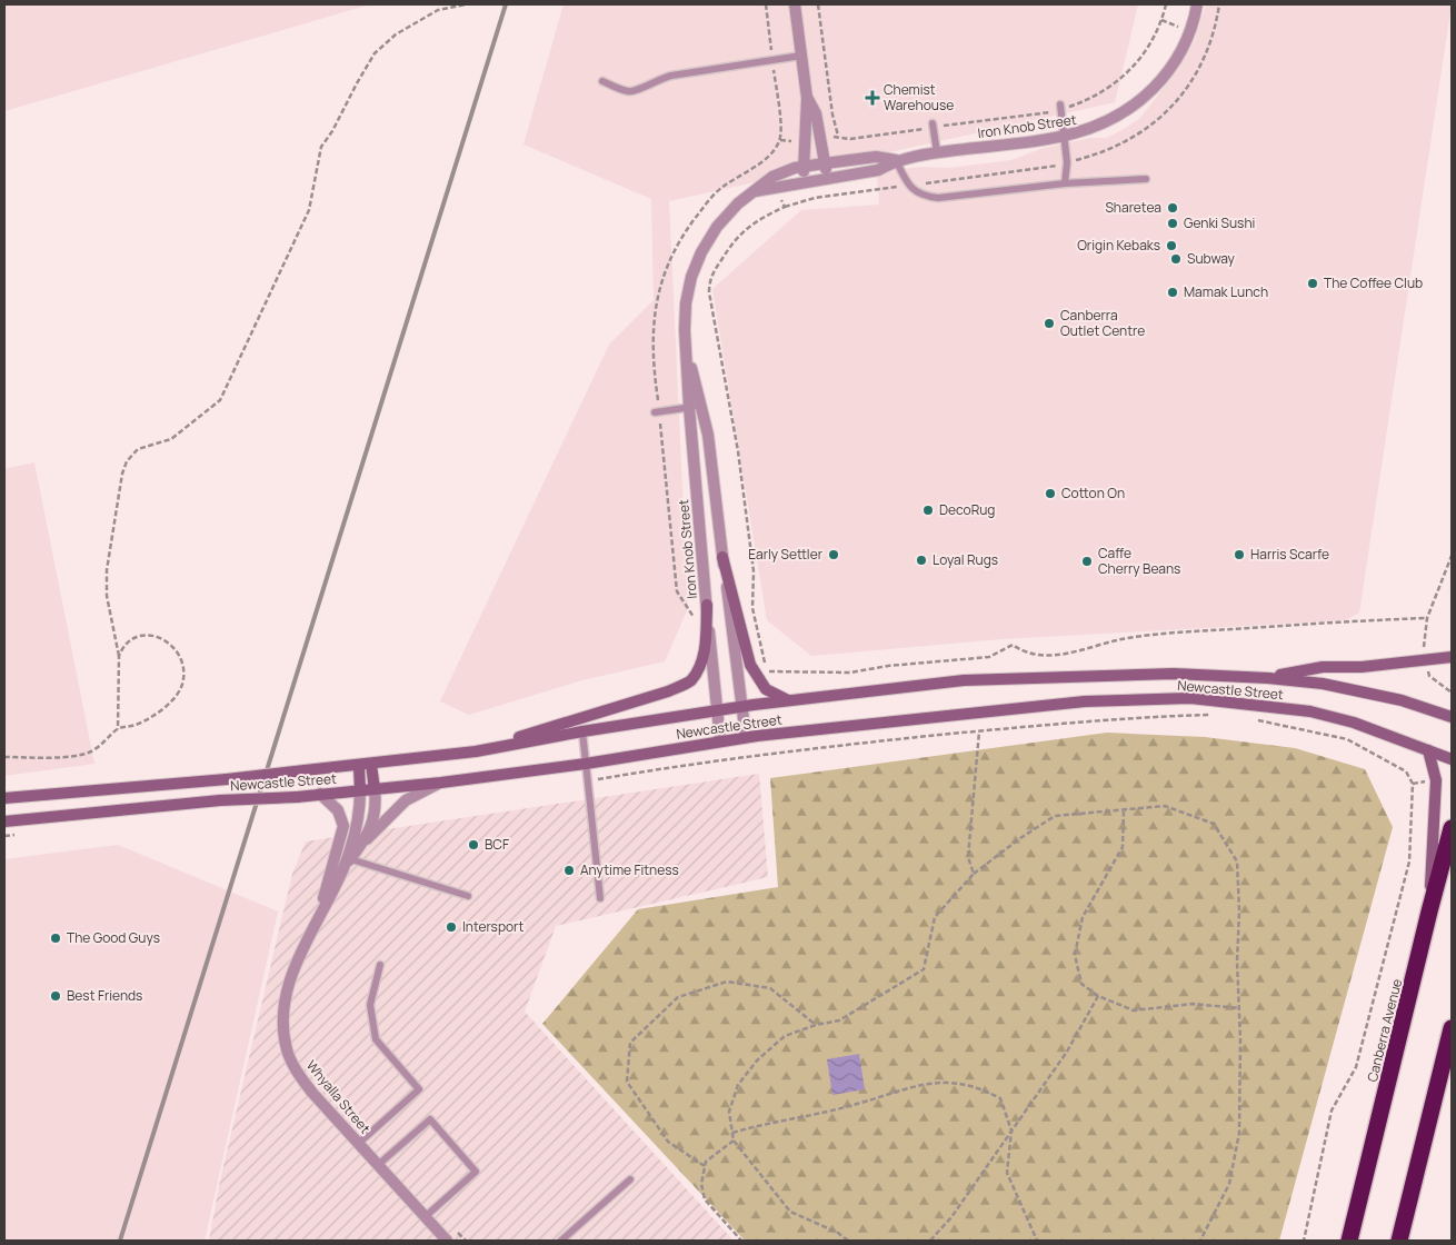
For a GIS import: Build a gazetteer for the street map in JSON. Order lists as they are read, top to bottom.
{
  "streets": {
    "highway": ["Canberra Avenue"],
    "main road": ["Newcastle Street", "Whyalla Street"],
    "street": ["Iron Knob Street"]
  },
  "crossings": [
    ["Iron Knob Street", "Newcastle Street"],
    ["Newcastle Street", "Whyalla Street"]
  ],
  "places": {
    "health": ["Chemist Warehouse"],
    "other": [
      "Sharetea",
      "Genki Sushi",
      "Origin Kebaks",
      "Subway",
      "The Coffee Club",
      "Mamak Lunch",
      "Canberra Outlet Centre",
      "Cotton On",
      "DecoRug",
      "Early Settler",
      "Harris Scarfe",
      "Loyal Rugs",
      "Caffe Cherry Beans",
      "BCF",
      "Anytime Fitness",
      "Intersport",
      "The Good Guys",
      "Best Friends"
    ]
  }
}
